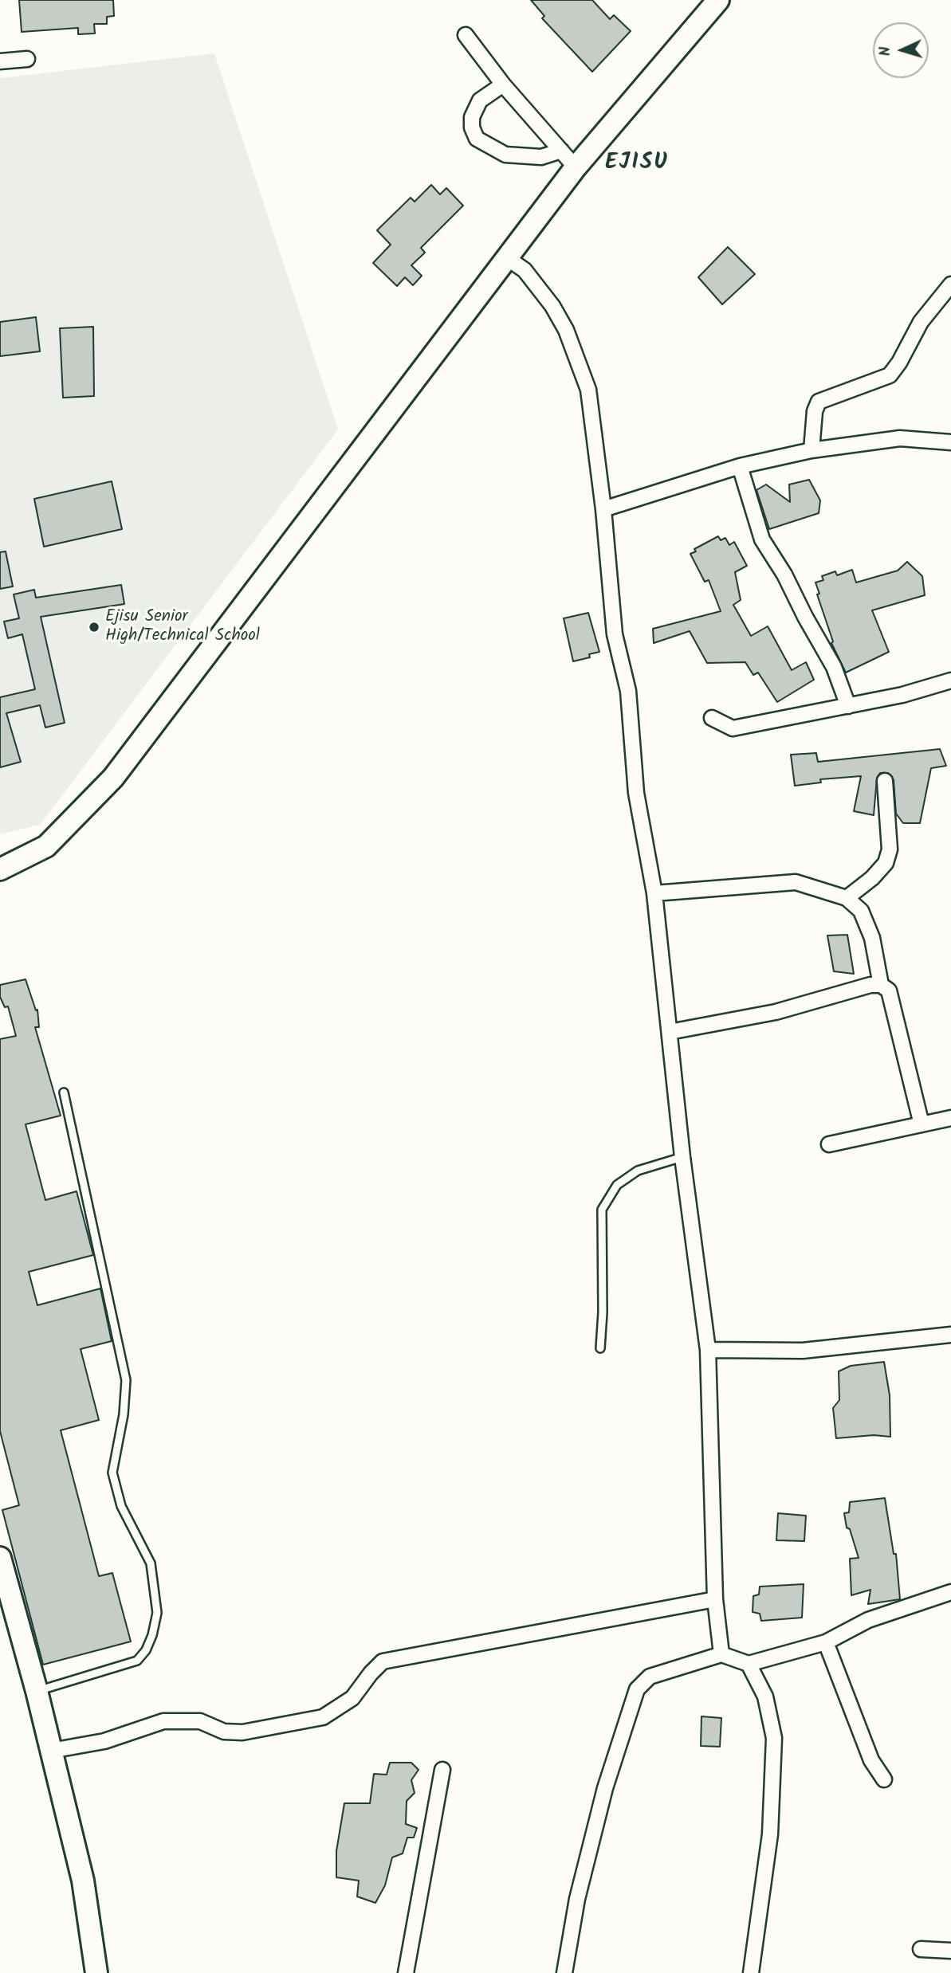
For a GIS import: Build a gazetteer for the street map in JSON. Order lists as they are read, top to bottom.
{
  "districts": ["EJISU"],
  "places": ["Ejisu Senior High/Technical School"],
  "north": "left"
}
